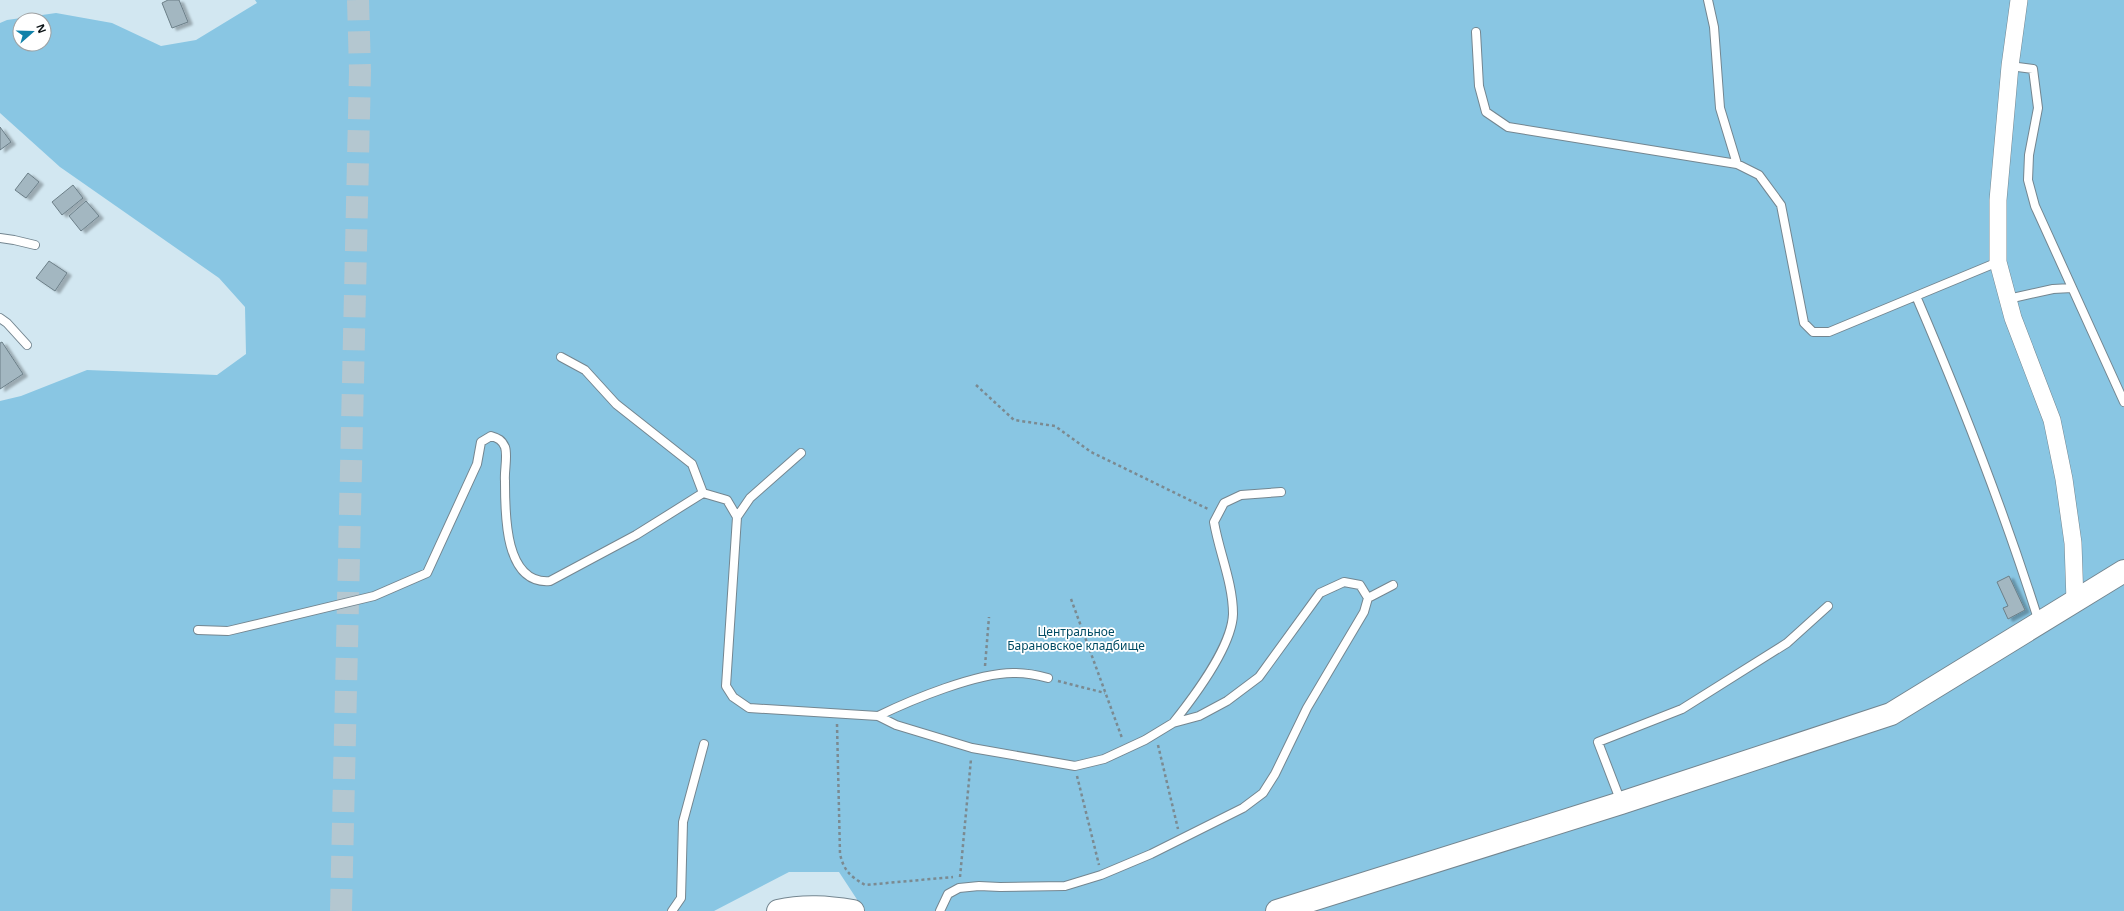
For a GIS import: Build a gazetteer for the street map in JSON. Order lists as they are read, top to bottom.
{
  "parks": ["Центральное Барановское кладбище"],
  "north": "right"
}
